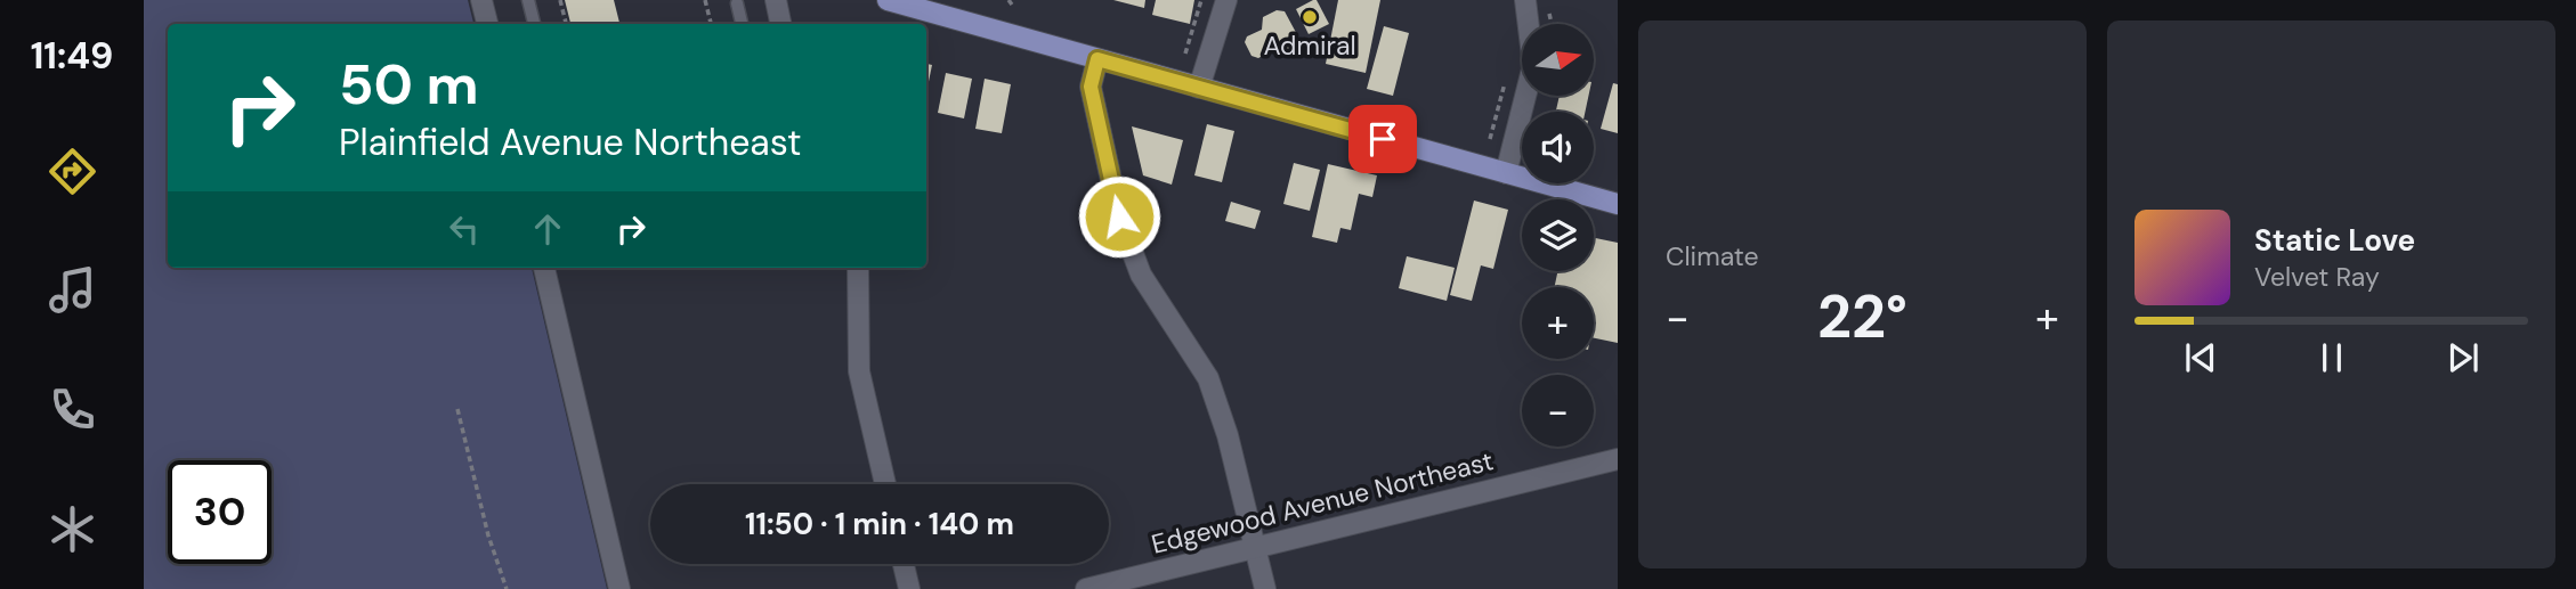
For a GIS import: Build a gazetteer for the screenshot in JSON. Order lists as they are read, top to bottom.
{
  "streets": {
    "street": ["Edgewood Avenue Northeast"]
  },
  "places": ["Admiral"],
  "north": "right",
  "page": {
    "tabs": "11:49",
    "tile": "Climate",
    "map_buttons": ["+", "−"],
    "turn": ["50 m", "Plainfield Avenue Northeast"],
    "song": ["Static Love", "Velvet Ray"],
    "heat": ["−", "22°", "+"],
    "limit": "30",
    "trip": "11:50 · 1 min · 140 m"
  }
}
